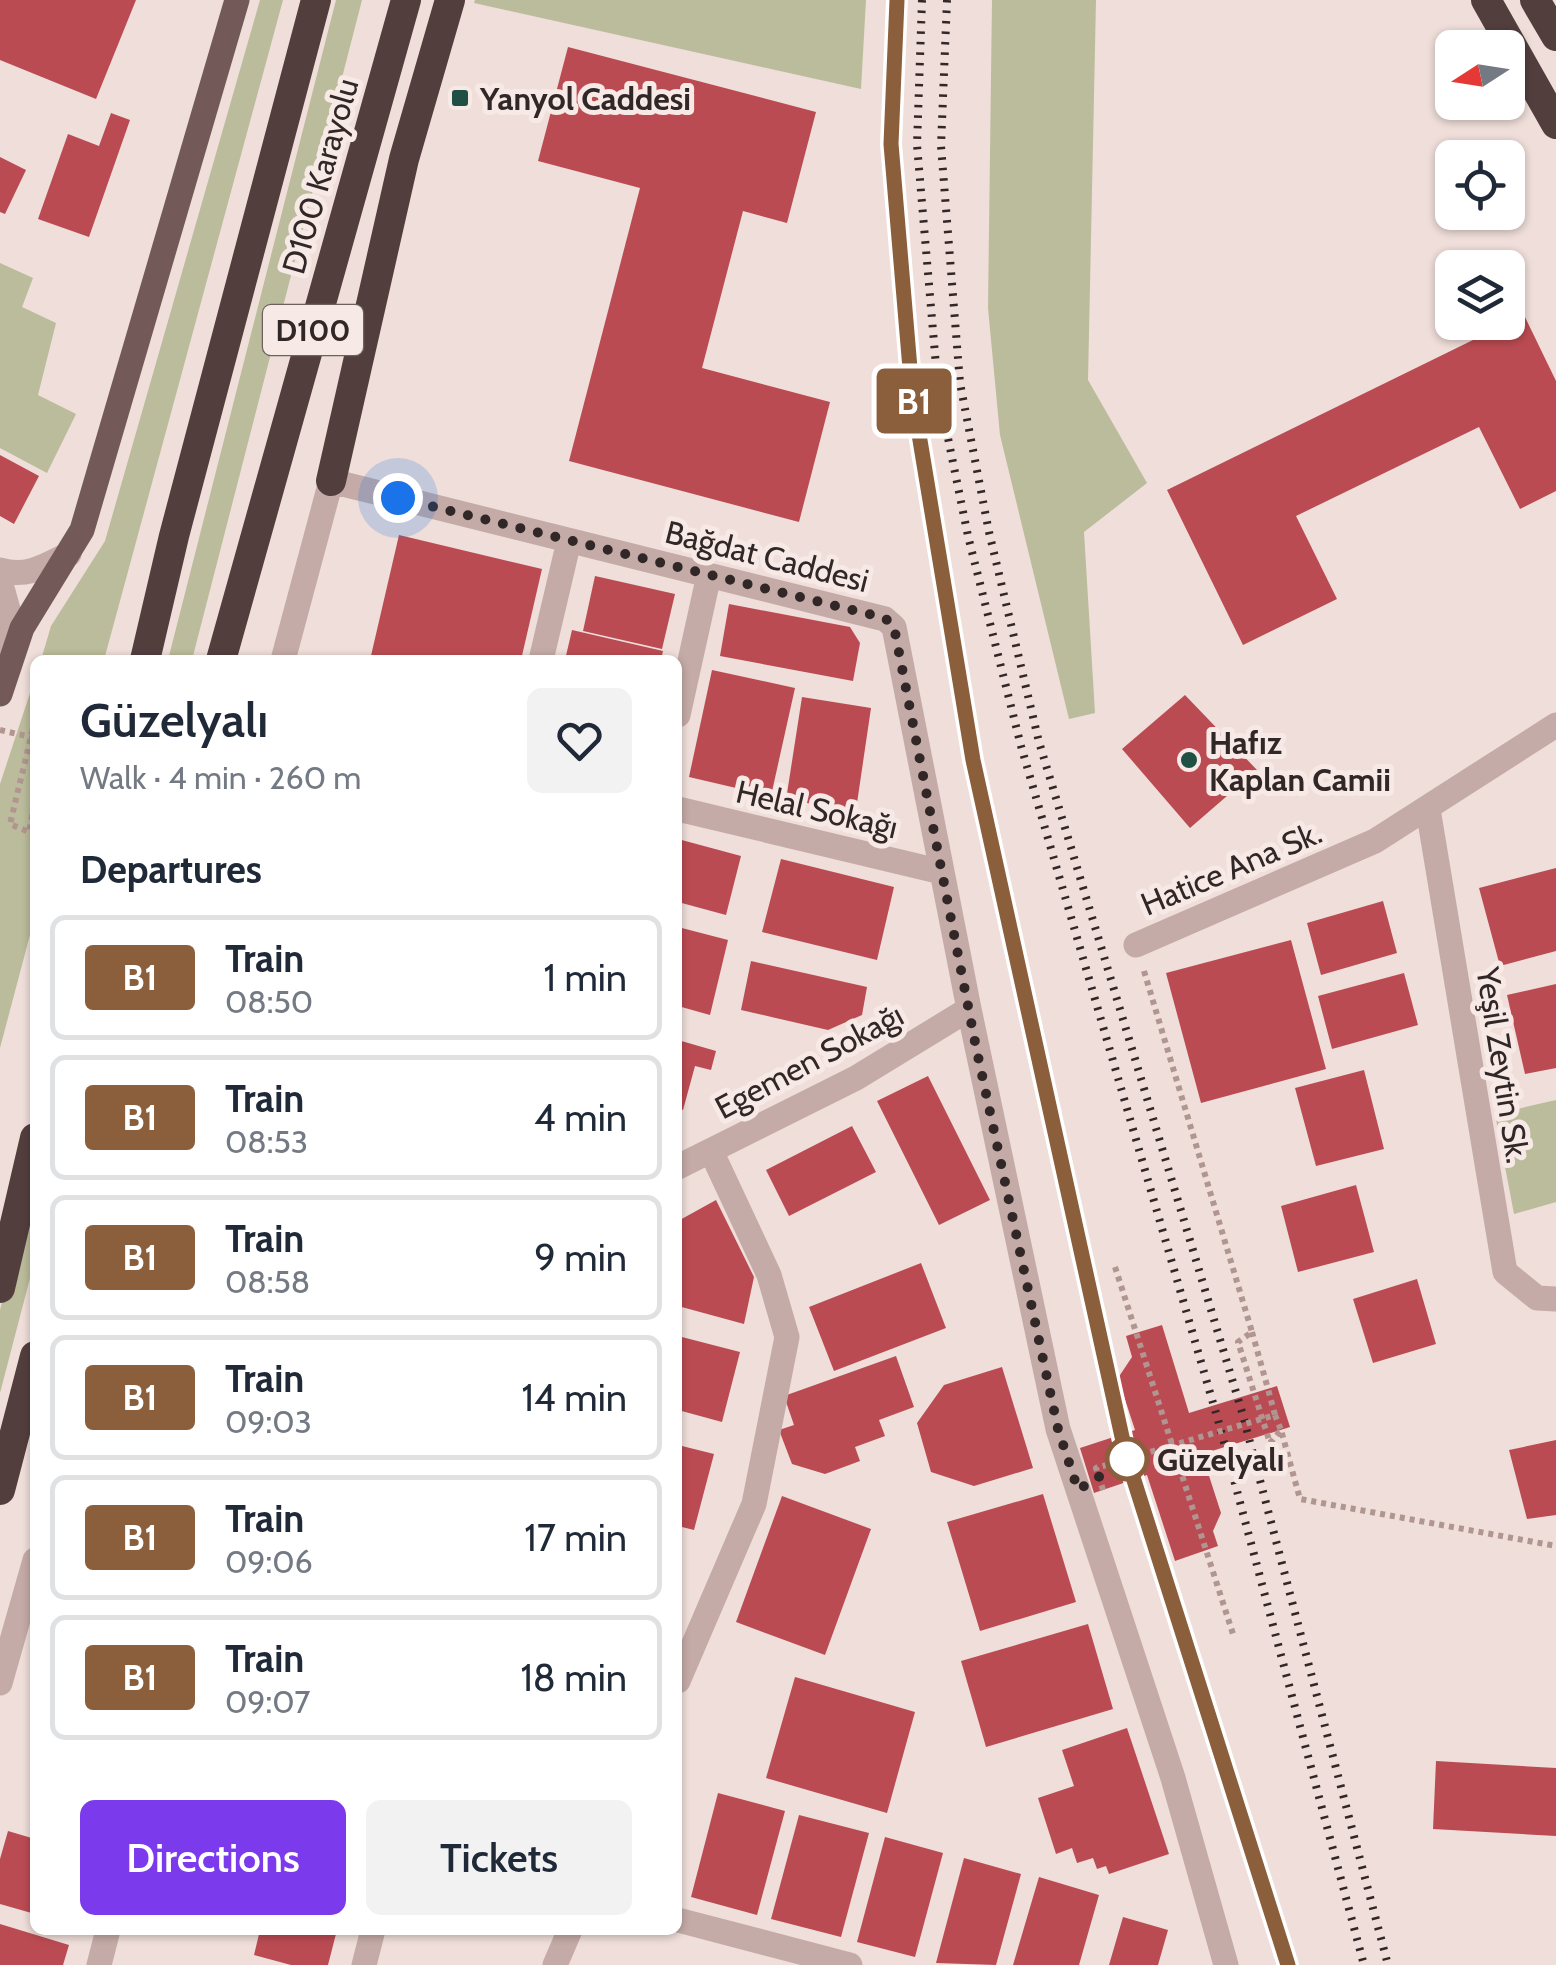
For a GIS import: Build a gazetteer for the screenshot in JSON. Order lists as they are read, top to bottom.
{
  "streets": {
    "highway": ["D100 Karayolu", "D100"],
    "street": [
      "Bağdat Caddesi",
      "Helal Sokağı",
      "Hatice Ana Sk.",
      "Egemen Sokağı",
      "Yeşil Zeytin Sk."
    ]
  },
  "crossings": [
    ["Bağdat Caddesi", "Helal Sokağı"],
    ["Bağdat Caddesi", "Egemen Sokağı"],
    ["Hatice Ana Sk.", "Yeşil Zeytin Sk."]
  ],
  "places": {
    "transit": ["Yanyol Caddesi"],
    "other": ["Hafız Kaplan Camii", "Güzelyalı"]
  },
  "north": "left",
  "page": {
    "on_map": "B1",
    "heading": [
      ["Güzelyalı", "Walk · 4 min · 260 m"],
      "Departures"
    ],
    "list": [
      {
        "mark": "B1",
        "name": "Train",
        "note": "08:50",
        "value": "1 min"
      },
      {
        "mark": "B1",
        "name": "Train",
        "note": "08:53",
        "value": "4 min"
      },
      {
        "mark": "B1",
        "name": "Train",
        "note": "08:58",
        "value": "9 min"
      },
      {
        "mark": "B1",
        "name": "Train",
        "note": "09:03",
        "value": "14 min"
      },
      {
        "mark": "B1",
        "name": "Train",
        "note": "09:06",
        "value": "17 min"
      },
      {
        "mark": "B1",
        "name": "Train",
        "note": "09:07",
        "value": "18 min"
      }
    ],
    "buttons": ["Directions", "Tickets"]
  }
}
